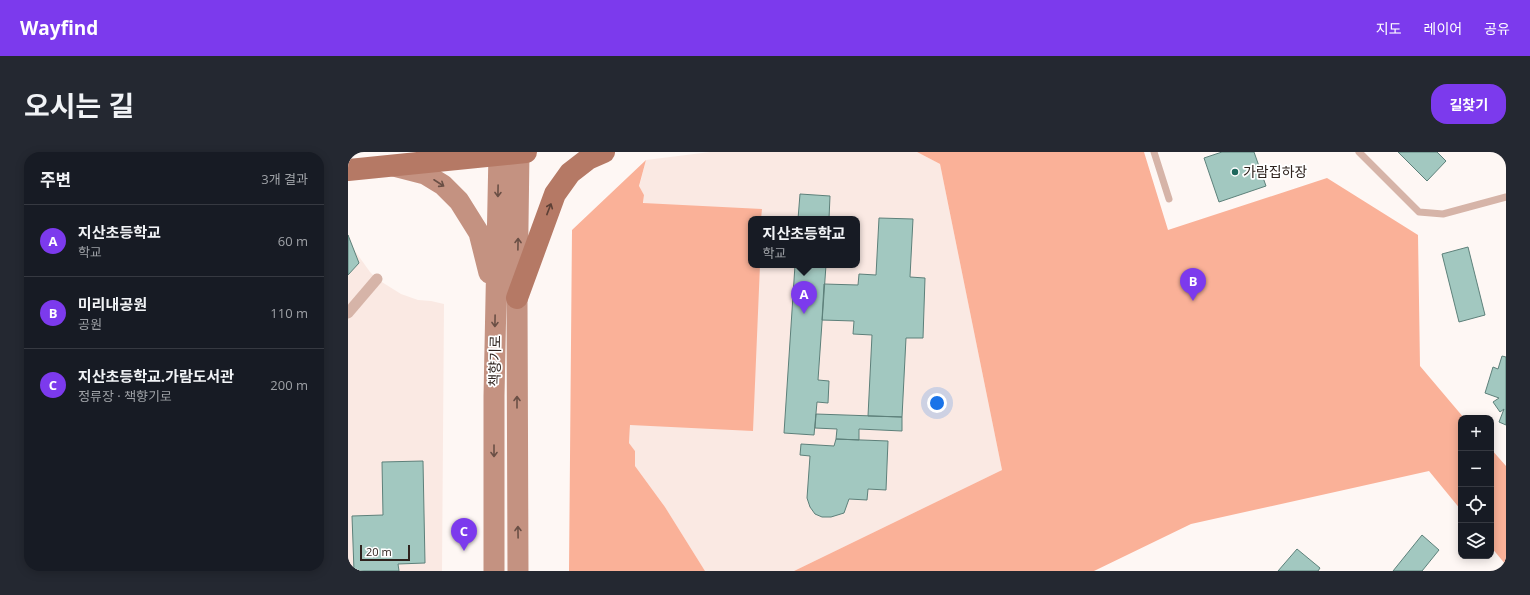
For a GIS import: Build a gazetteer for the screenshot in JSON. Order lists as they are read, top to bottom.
{
  "streets": {
    "main road": ["책향기로"]
  },
  "places": ["가람집하장"],
  "scale_bar": "20 m",
  "page": {
    "header": "Wayfind",
    "nav": ["지도", "레이어", "공유"],
    "title": "오시는 길",
    "buttons": "길찾기",
    "heading": ["주변", "3개 결과"],
    "list": [
      {
        "mark": "A",
        "name": "지산초등학교",
        "note": "학교",
        "value": "60 m"
      },
      {
        "mark": "B",
        "name": "미리내공원",
        "note": "공원",
        "value": "110 m"
      },
      {
        "mark": "C",
        "name": "지산초등학교.가람도서관",
        "note": "정류장 · 책향기로",
        "value": "200 m"
      }
    ],
    "popup": ["지산초등학교", "학교"],
    "pins": ["B", "A", "C"],
    "map_buttons": ["+", "−"],
    "scale": "20 m"
  }
}
